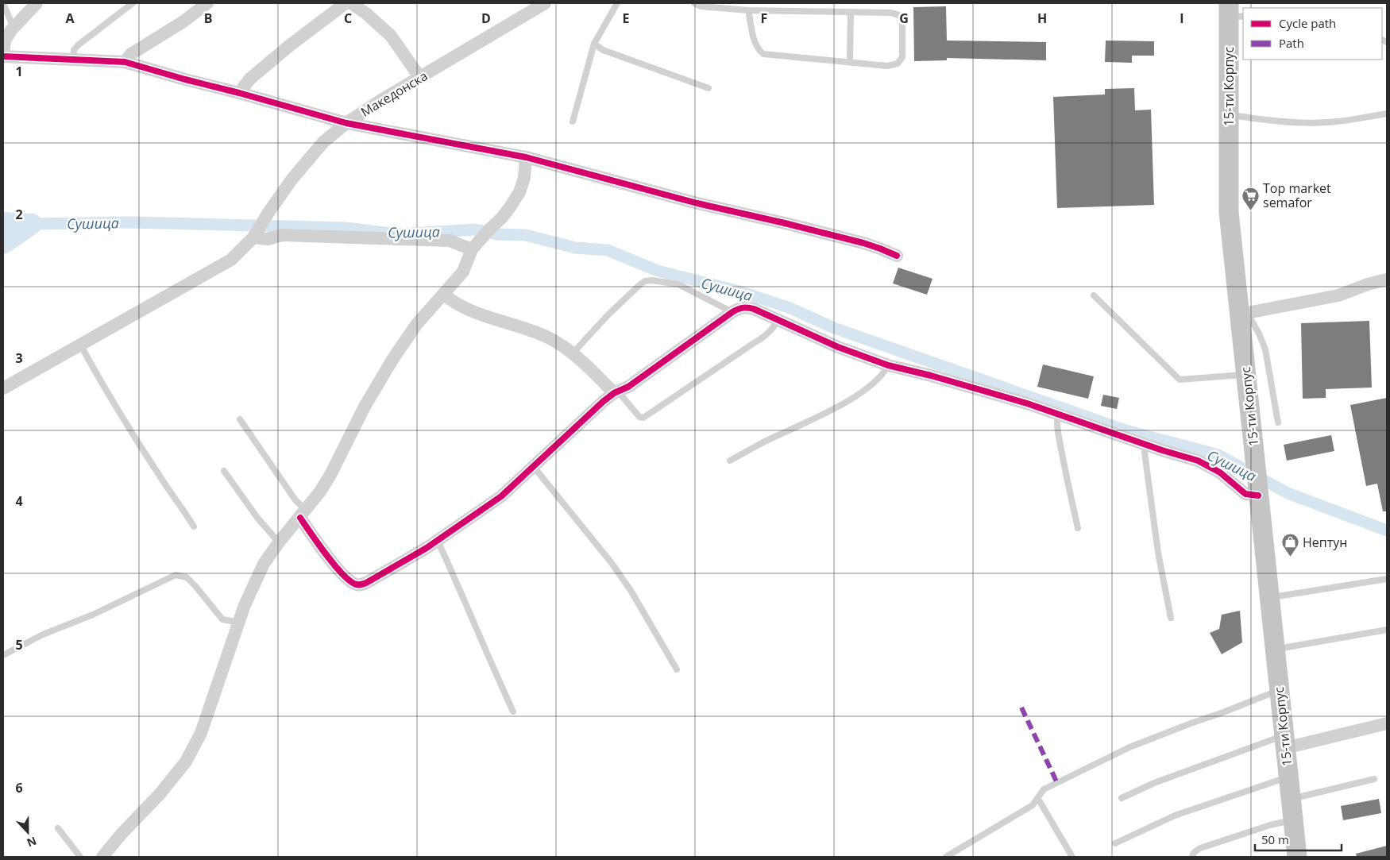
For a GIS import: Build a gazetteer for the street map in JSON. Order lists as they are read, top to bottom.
{
  "streets": {
    "main road": ["15-ти Корпус"],
    "street": ["Македонска"]
  },
  "water": ["Сушица"],
  "places": {
    "supermarket": ["Top market semafor"],
    "shop": ["Нептун"]
  },
  "legend": ["Cycle path", "Path"],
  "scale_bar": "50 m",
  "north": "bottom",
  "grid": {
    "columns": [
      "A",
      "B",
      "C",
      "D",
      "E",
      "F",
      "G",
      "H",
      "I"
    ],
    "rows": [
      "1",
      "2",
      "3",
      "4",
      "5",
      "6"
    ]
  }
}
